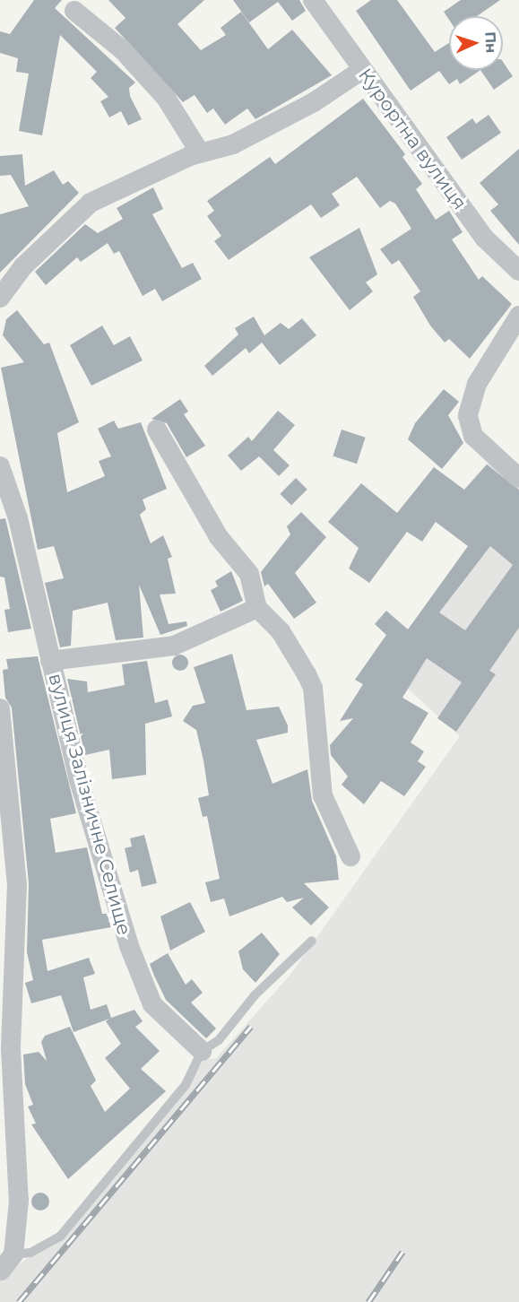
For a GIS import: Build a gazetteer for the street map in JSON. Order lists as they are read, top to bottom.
{
  "streets": {
    "street": ["Курортна вулиця", "вулиця Залізничне Селище"]
  },
  "north": "right"
}
